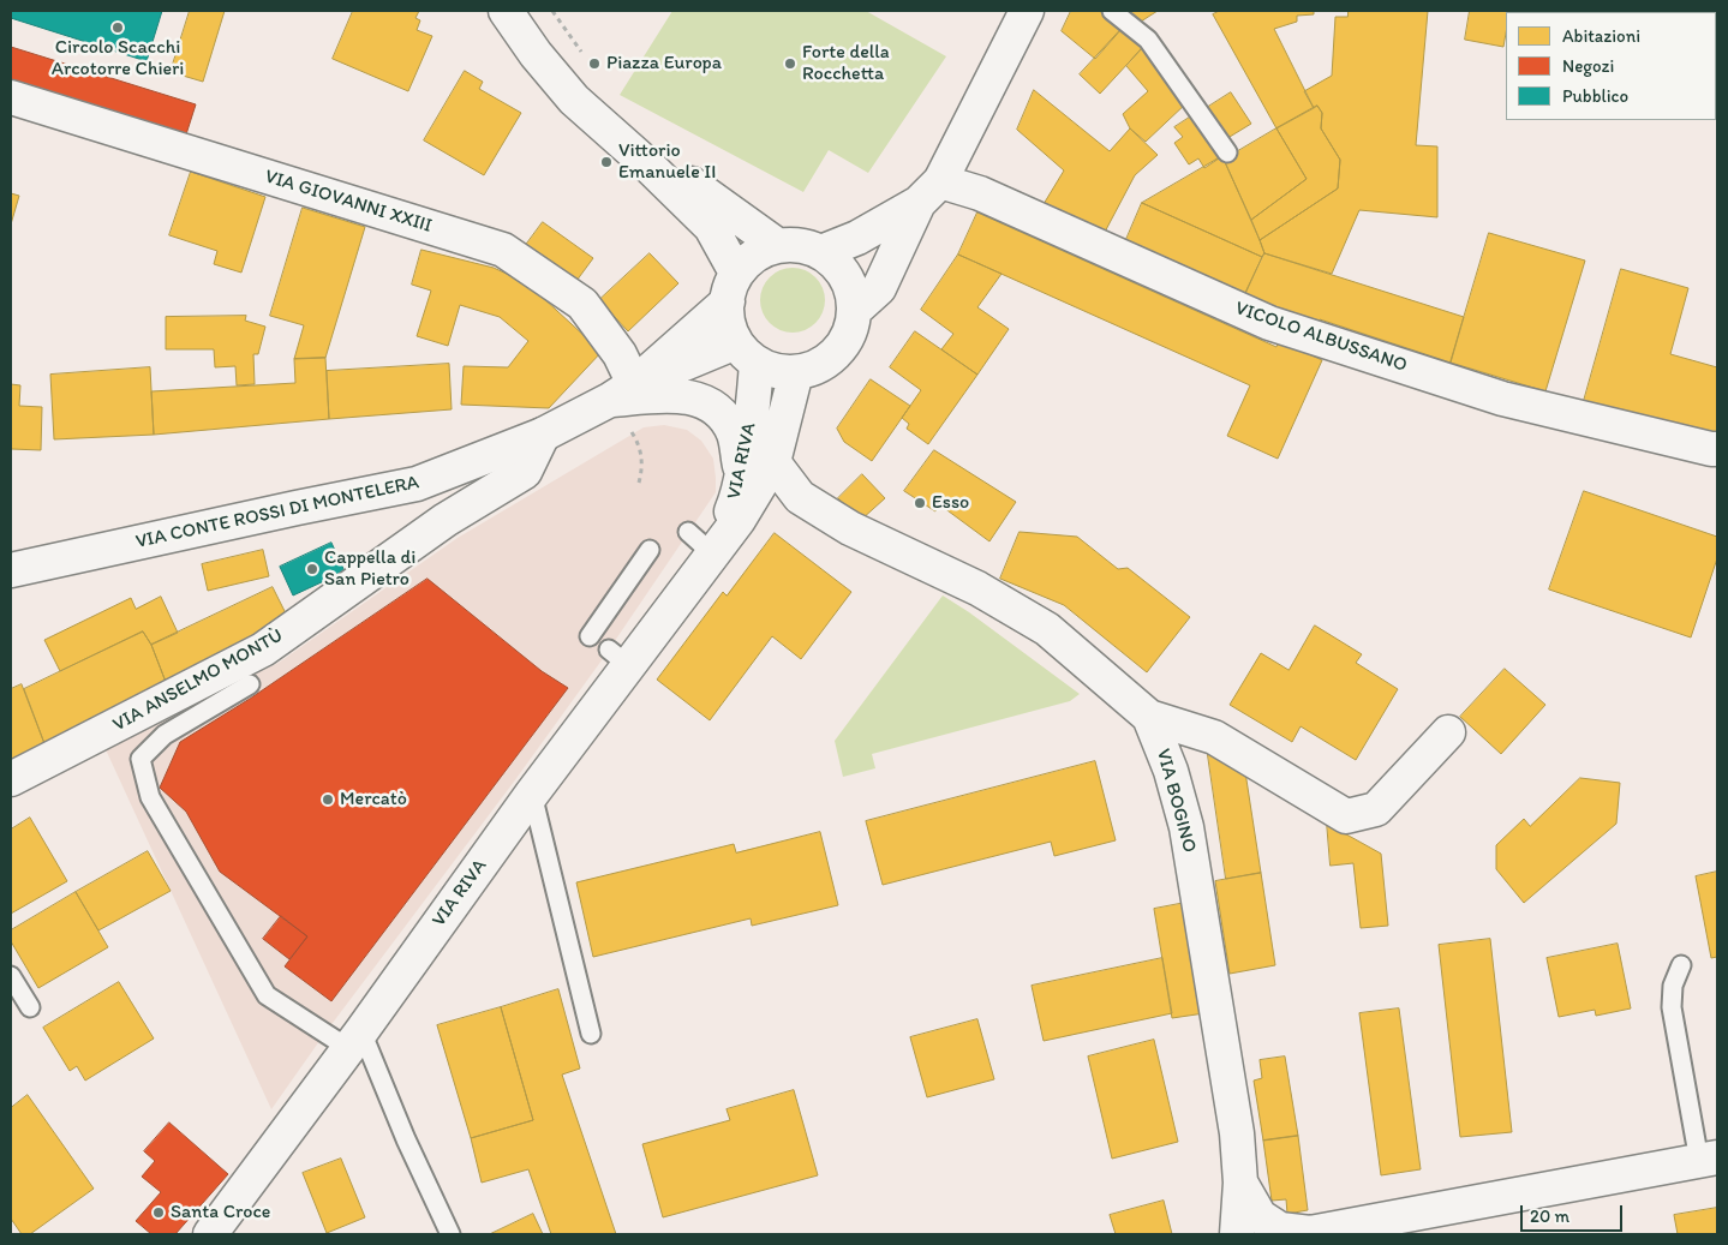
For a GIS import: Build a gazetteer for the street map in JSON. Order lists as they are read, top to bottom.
{
  "streets": {
    "street": [
      "VIA GIOVANNI XXIII",
      "VICOLO ALBUSSANO",
      "VIA RIVA",
      "VIA CONTE ROSSI DI MONTELERA",
      "VIA ANSELMO MONTÙ",
      "VIA BOGINO"
    ]
  },
  "crossings": [
    ["VIA GIOVANNI XXIII", "VIA CONTE ROSSI DI MONTELERA"],
    ["VIA RIVA", "VIA CONTE ROSSI DI MONTELERA"],
    ["VIA RIVA", "VIA BOGINO"],
    ["VIA CONTE ROSSI DI MONTELERA", "VIA ANSELMO MONTÙ"]
  ],
  "places": [
    "Circolo Scacchi Arcotorre Chieri",
    "Piazza Europa",
    "Forte della Rocchetta",
    "Vittorio Emanuele II",
    "Esso",
    "Cappella di San Pietro",
    "Mercatò",
    "Santa Croce"
  ],
  "legend": ["Abitazioni", "Negozi", "Pubblico"],
  "scale_bar": "20 m"
}
